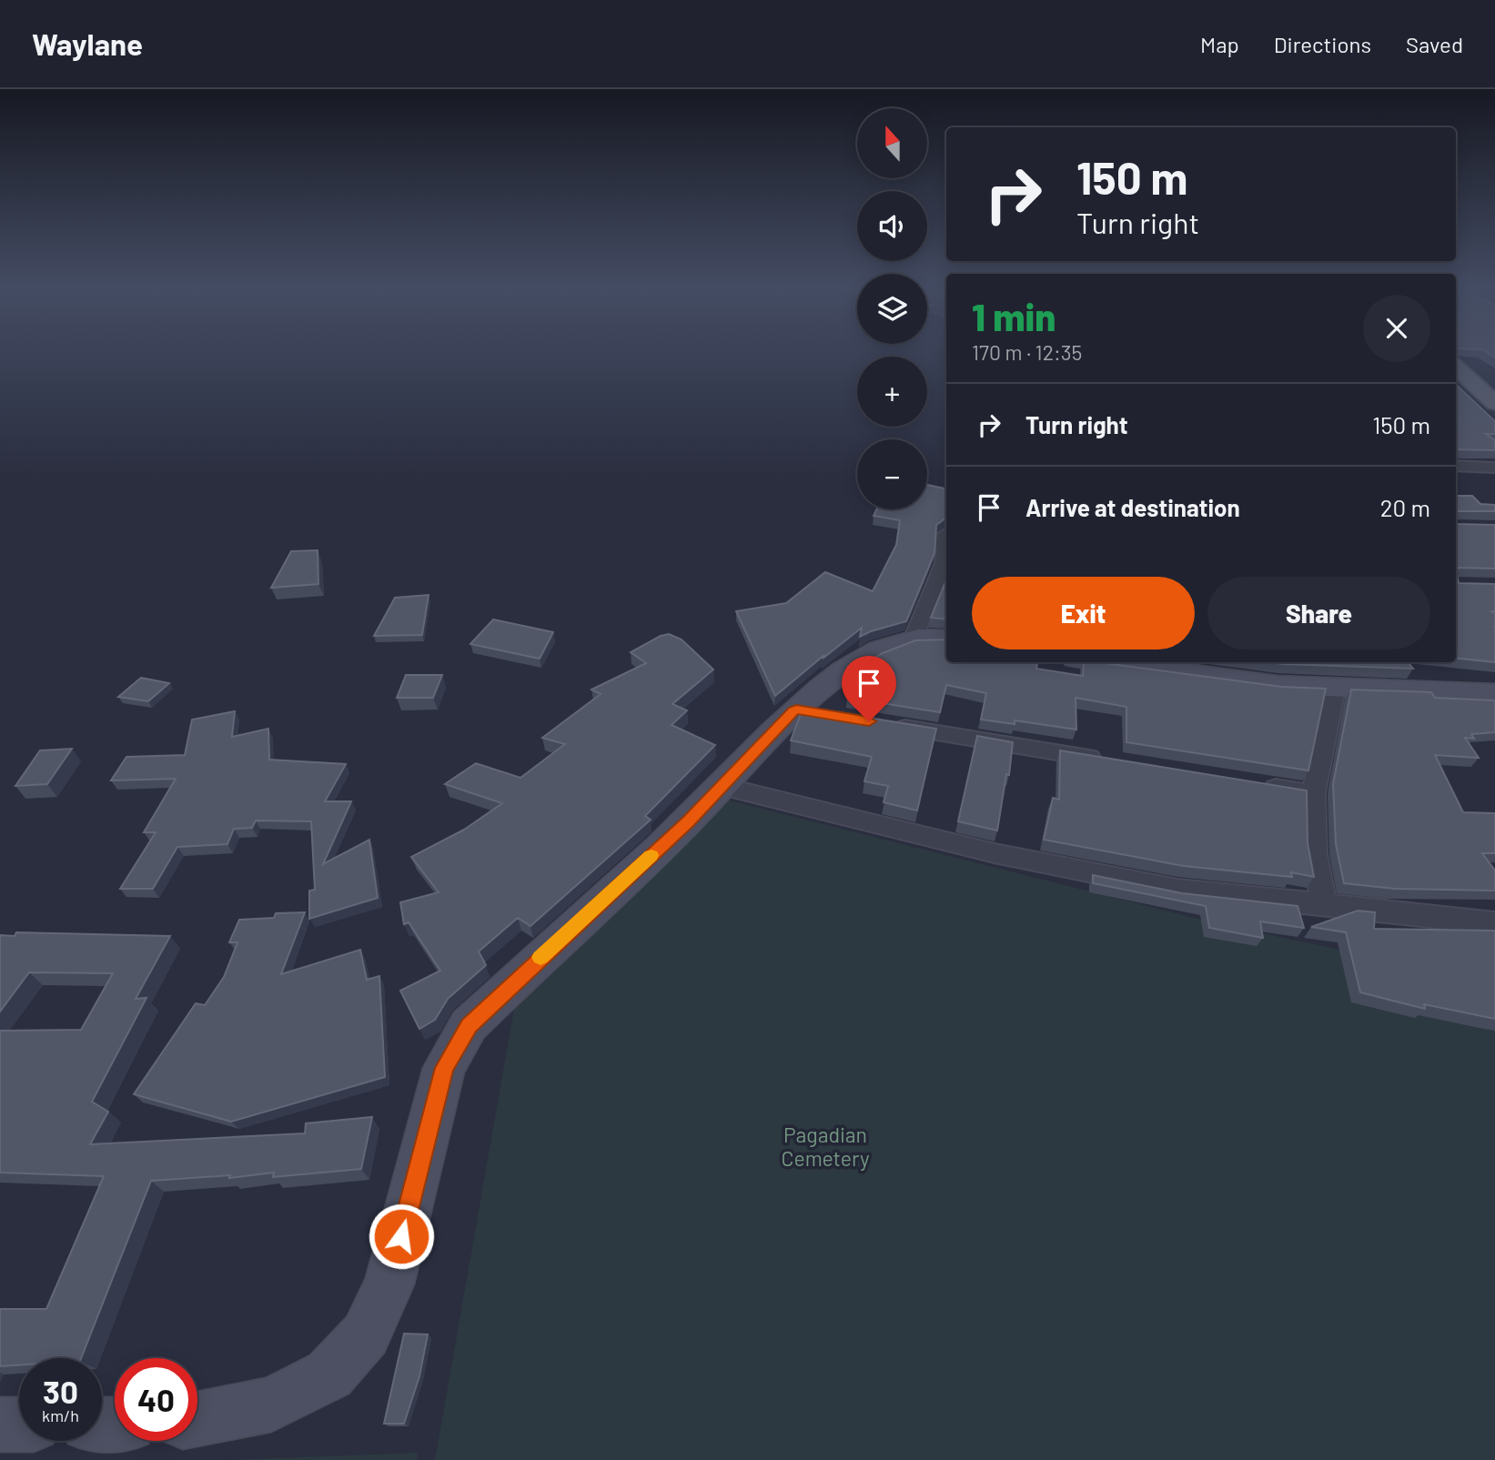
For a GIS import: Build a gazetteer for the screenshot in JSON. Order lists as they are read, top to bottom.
{
  "parks": ["Pagadian Cemetery"],
  "north": "top",
  "page": {
    "header": "Waylane",
    "nav": ["Map", "Directions", "Saved"],
    "map_buttons": ["+", "−"],
    "turn": ["150 m", "Turn right"],
    "heading": ["1 min", "170 m · 12:35"],
    "list": [
      {
        "name": "Turn right",
        "value": "150 m"
      },
      {
        "name": "Arrive at destination",
        "value": "20 m"
      }
    ],
    "buttons": ["Exit", "Share"],
    "speed": "30 km/h",
    "limit": "40"
  }
}
